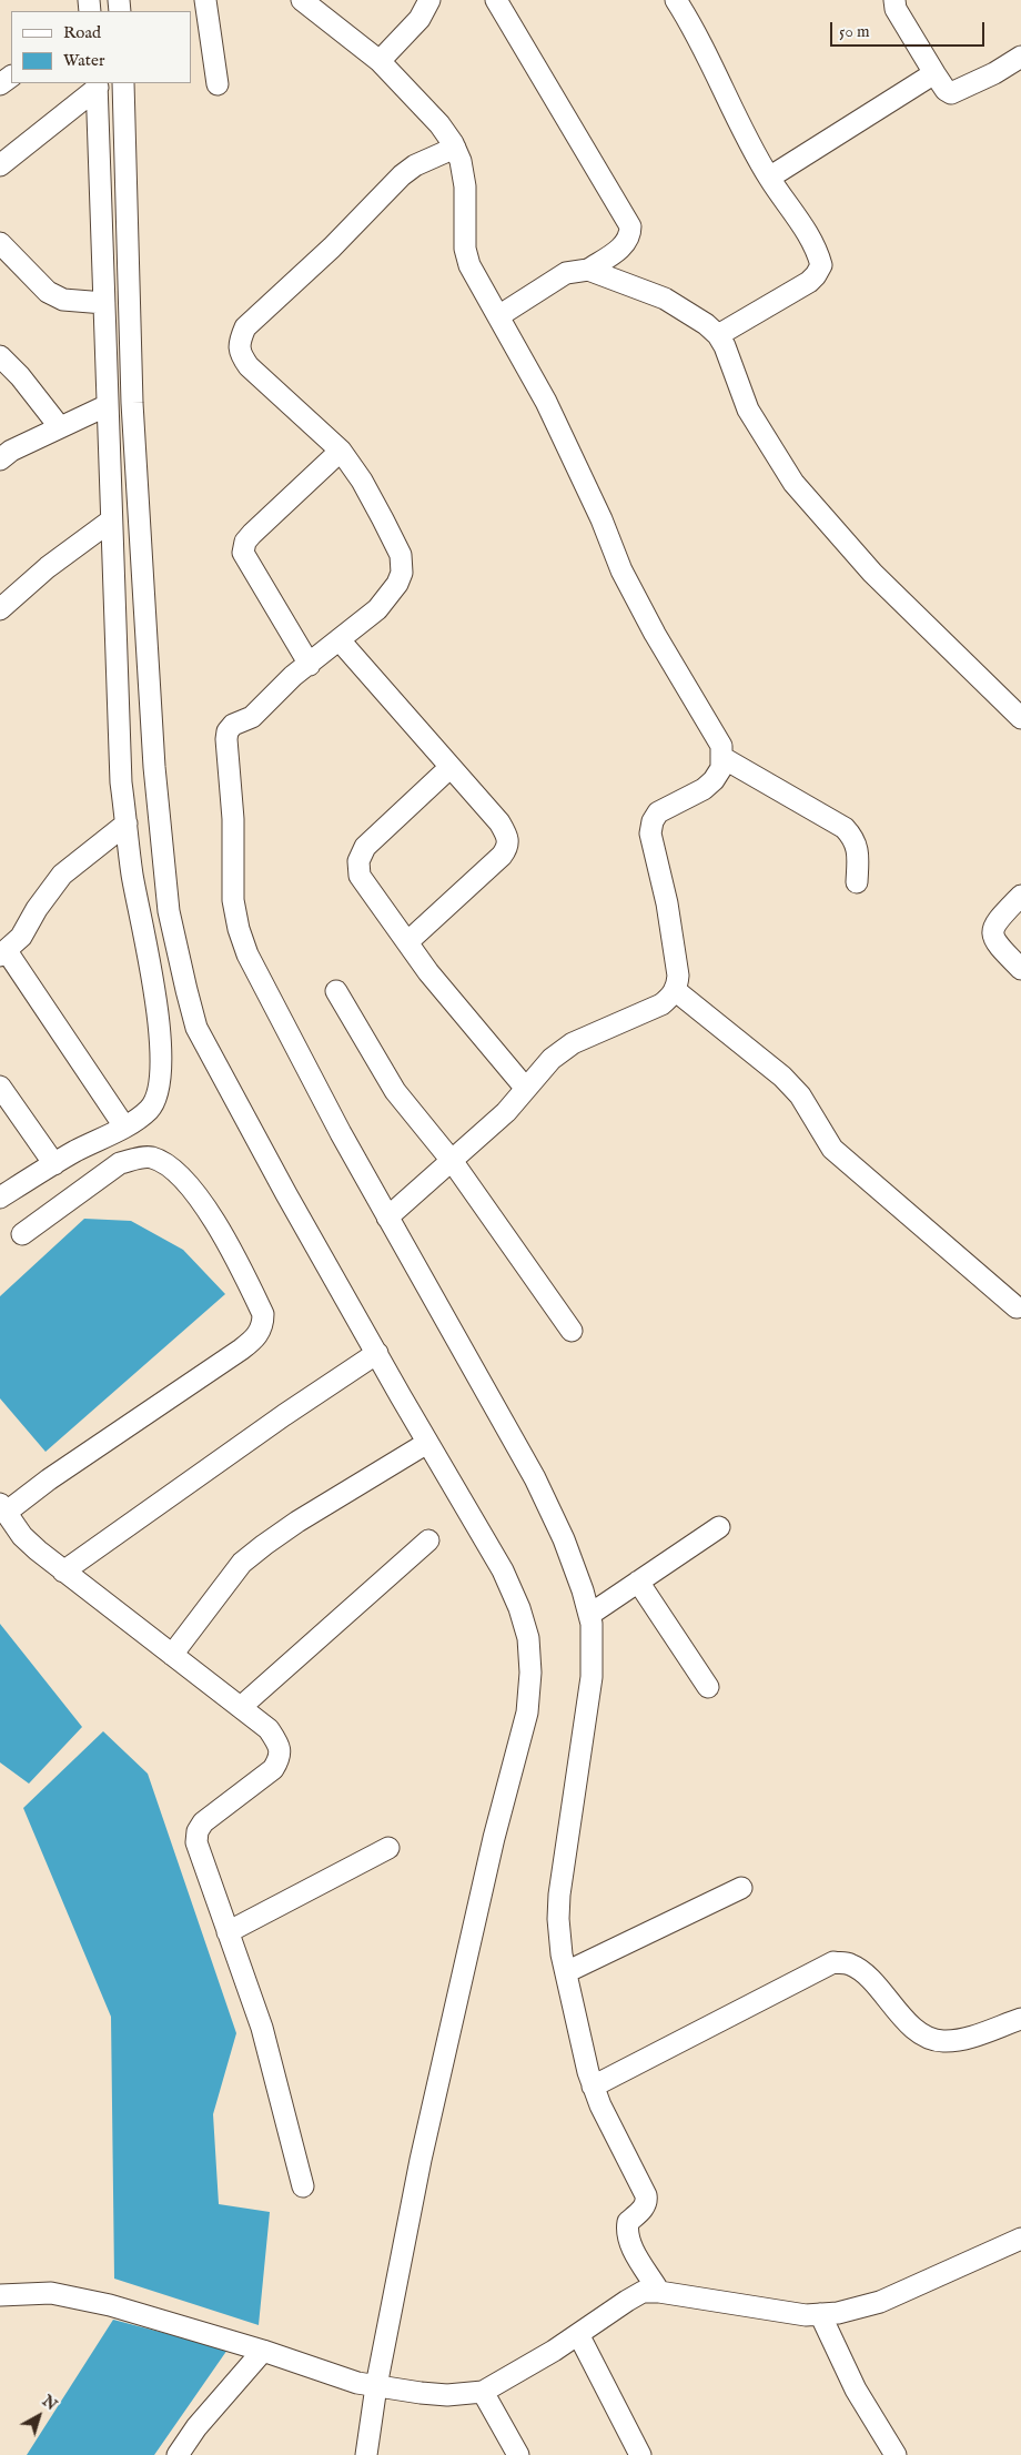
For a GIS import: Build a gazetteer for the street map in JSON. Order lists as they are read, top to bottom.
{
  "legend": ["Road", "Water"],
  "scale_bar": "50 m",
  "north": "top right"
}
